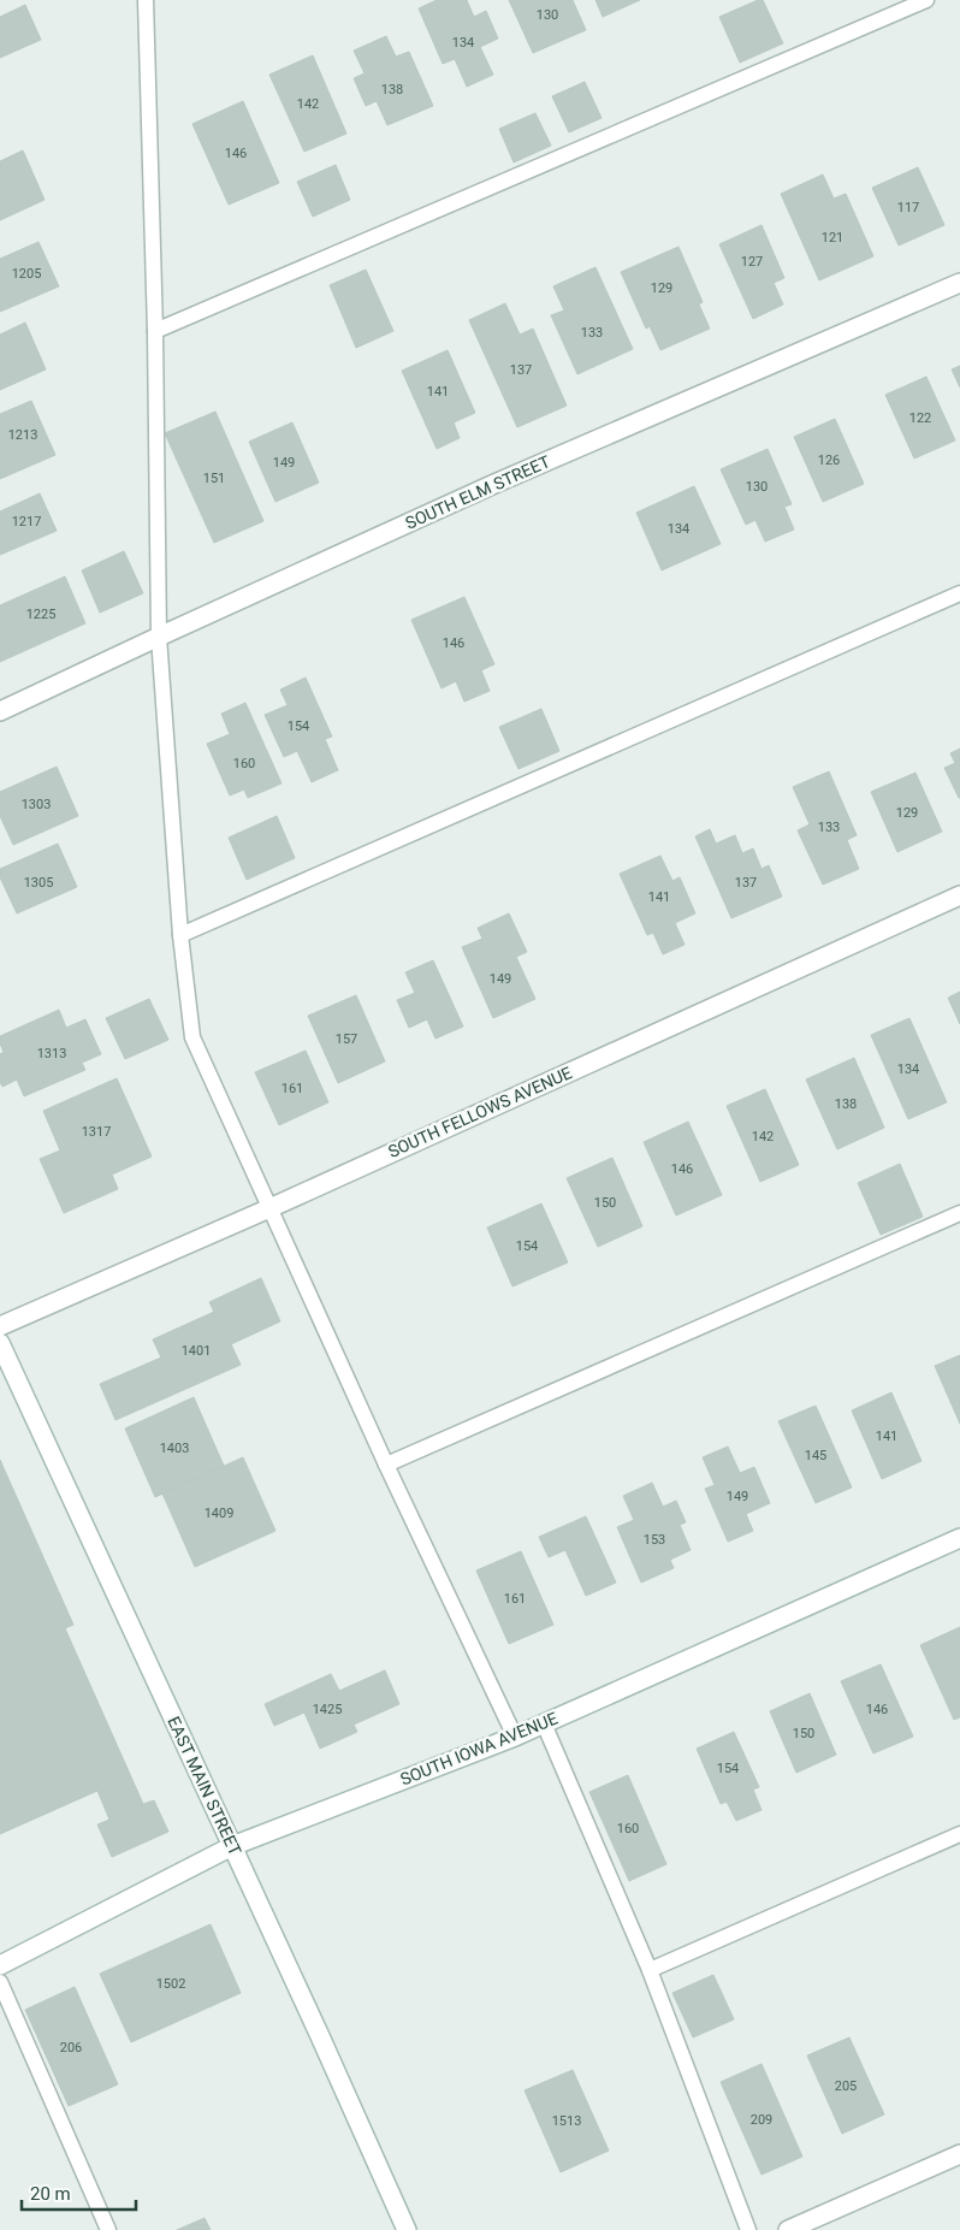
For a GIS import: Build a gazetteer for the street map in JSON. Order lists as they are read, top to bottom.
{
  "streets": {
    "street": [
      "SOUTH ELM STREET",
      "SOUTH FELLOWS AVENUE",
      "SOUTH IOWA AVENUE",
      "EAST MAIN STREET"
    ]
  },
  "crossings": [
    ["SOUTH IOWA AVENUE", "EAST MAIN STREET"]
  ],
  "house_numbers": [
    "130",
    "134",
    "138",
    "142",
    "146",
    "117",
    "121",
    "127",
    "1205",
    "129",
    "133",
    "137",
    "141",
    "122",
    "1213",
    "126",
    "149",
    "151",
    "130",
    "1217",
    "134",
    "1225",
    "146",
    "154",
    "160",
    "1303",
    "129",
    "133",
    "1305",
    "137",
    "141",
    "149",
    "157",
    "1313",
    "134",
    "161",
    "138",
    "1317",
    "142",
    "146",
    "150",
    "154",
    "1401",
    "141",
    "1403",
    "145",
    "149",
    "1409",
    "153",
    "161",
    "1425",
    "146",
    "150",
    "154",
    "160",
    "1502",
    "206",
    "205",
    "209",
    "1513"
  ],
  "scale_bar": "20 m"
}
